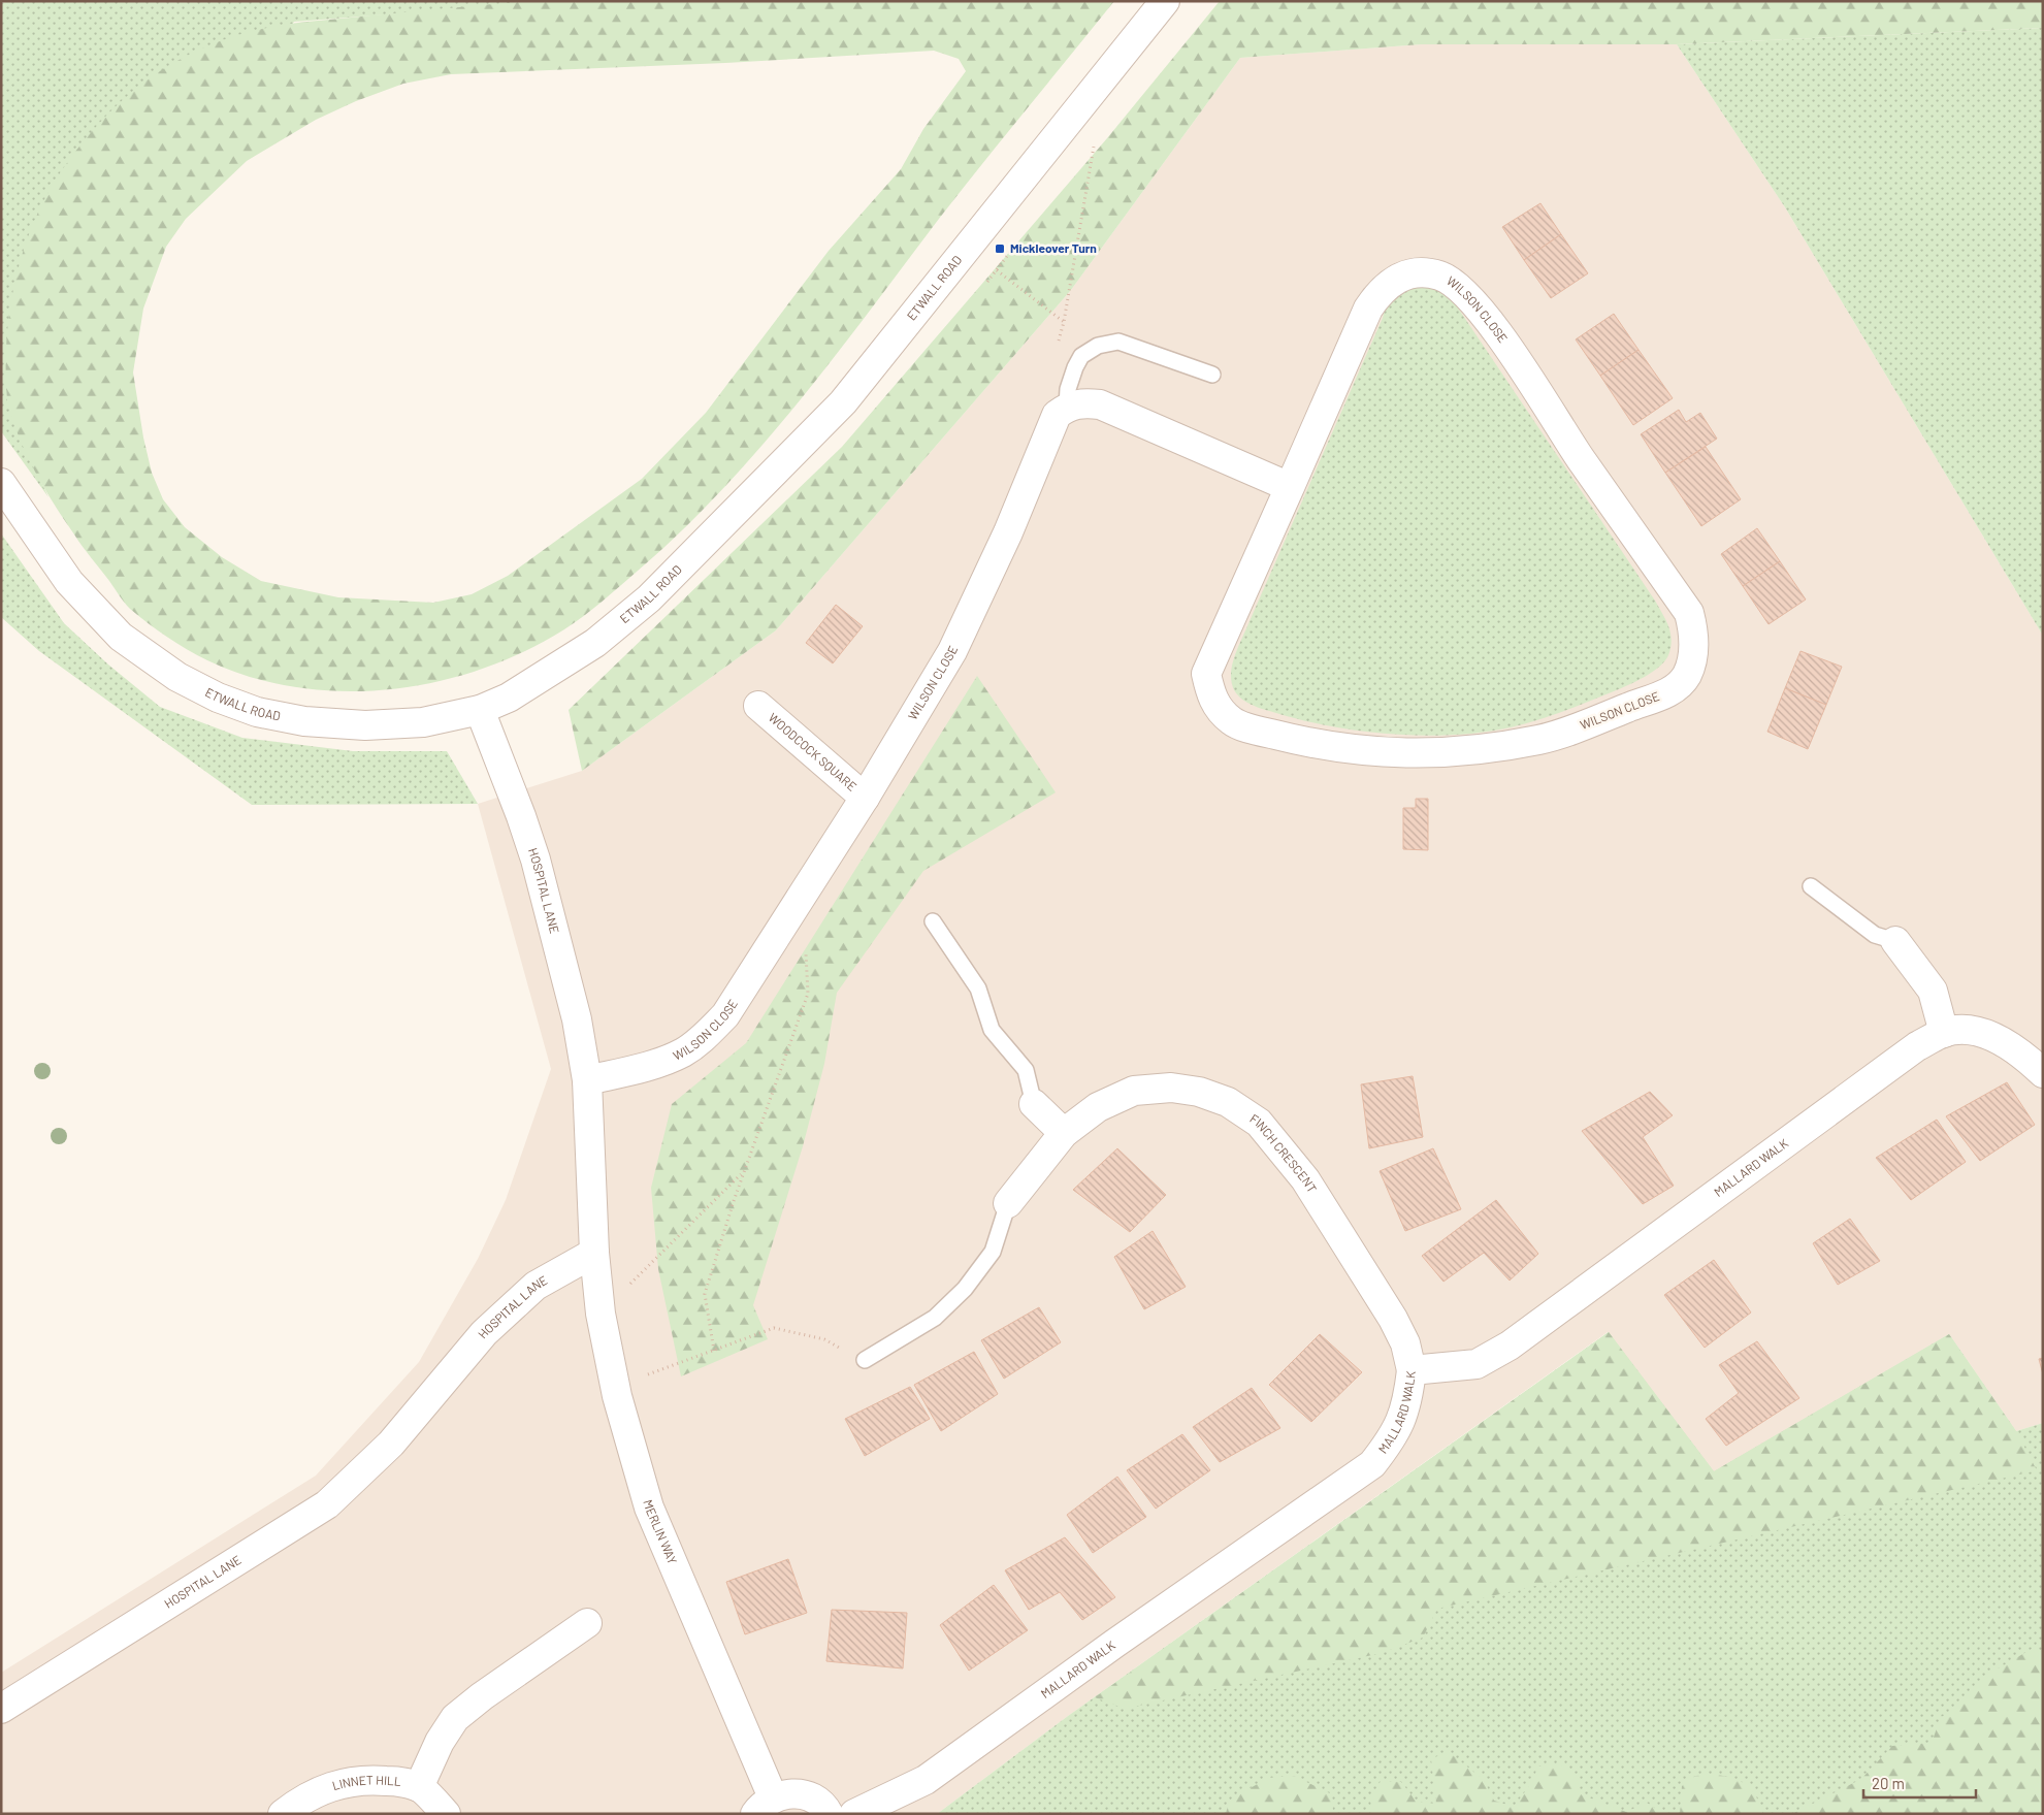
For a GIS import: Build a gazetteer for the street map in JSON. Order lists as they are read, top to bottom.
{
  "streets": {
    "street": [
      "ETWALL ROAD",
      "WILSON CLOSE",
      "WOODCOCK SQUARE",
      "HOSPITAL LANE",
      "FINCH CRESCENT",
      "MALLARD WALK",
      "MERLIN WAY",
      "LINNET HILL"
    ]
  },
  "crossings": [
    ["ETWALL ROAD", "HOSPITAL LANE"],
    ["WILSON CLOSE", "WOODCOCK SQUARE"],
    ["WILSON CLOSE", "HOSPITAL LANE"],
    ["HOSPITAL LANE", "MERLIN WAY"],
    ["FINCH CRESCENT", "MALLARD WALK"]
  ],
  "places": {
    "transit": ["Mickleover Turn"]
  },
  "scale_bar": "20 m"
}
